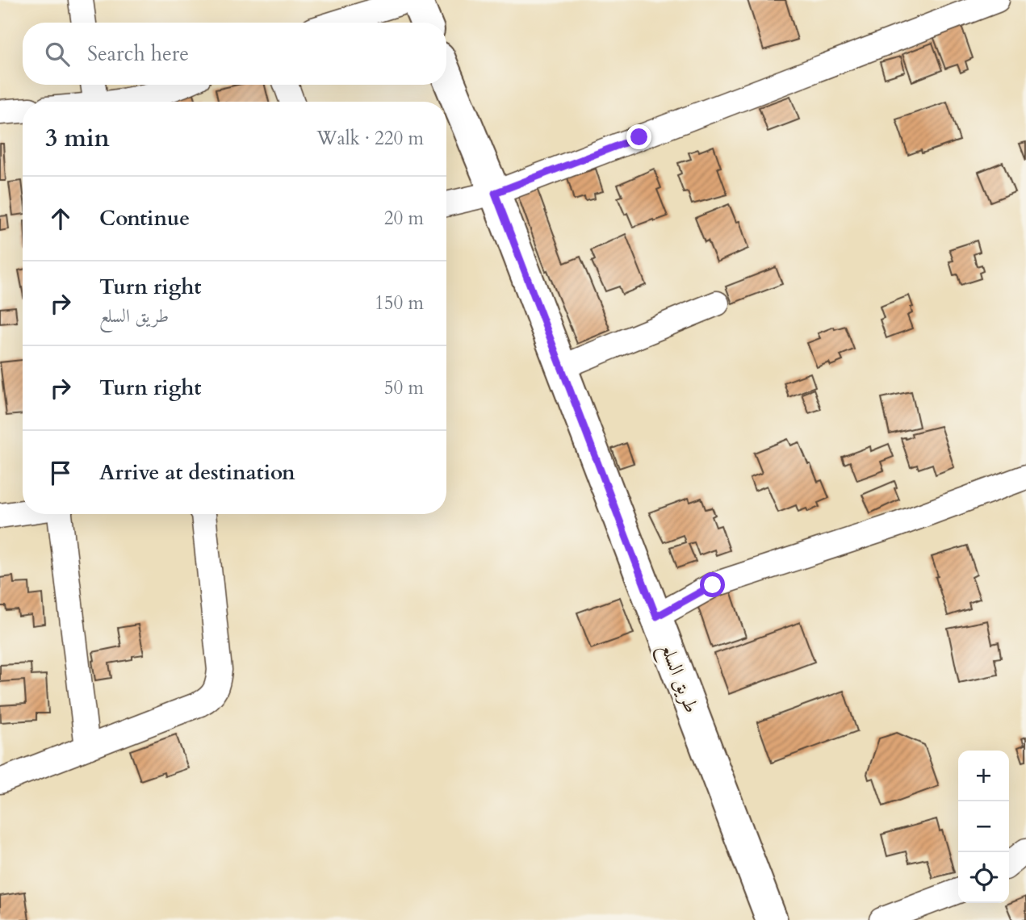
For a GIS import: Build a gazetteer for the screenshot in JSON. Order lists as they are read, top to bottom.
{
  "streets": {
    "street": ["طريق السلع"]
  },
  "page": {
    "search": "Search here",
    "heading": ["3 min", "Walk · 220 m"],
    "list": [
      ["Continue", "20 m"],
      ["Turn right", "طريق السلع", "150 m"],
      ["Turn right", "50 m"],
      "Arrive at destination"
    ],
    "map_buttons": ["+", "−"]
  }
}
